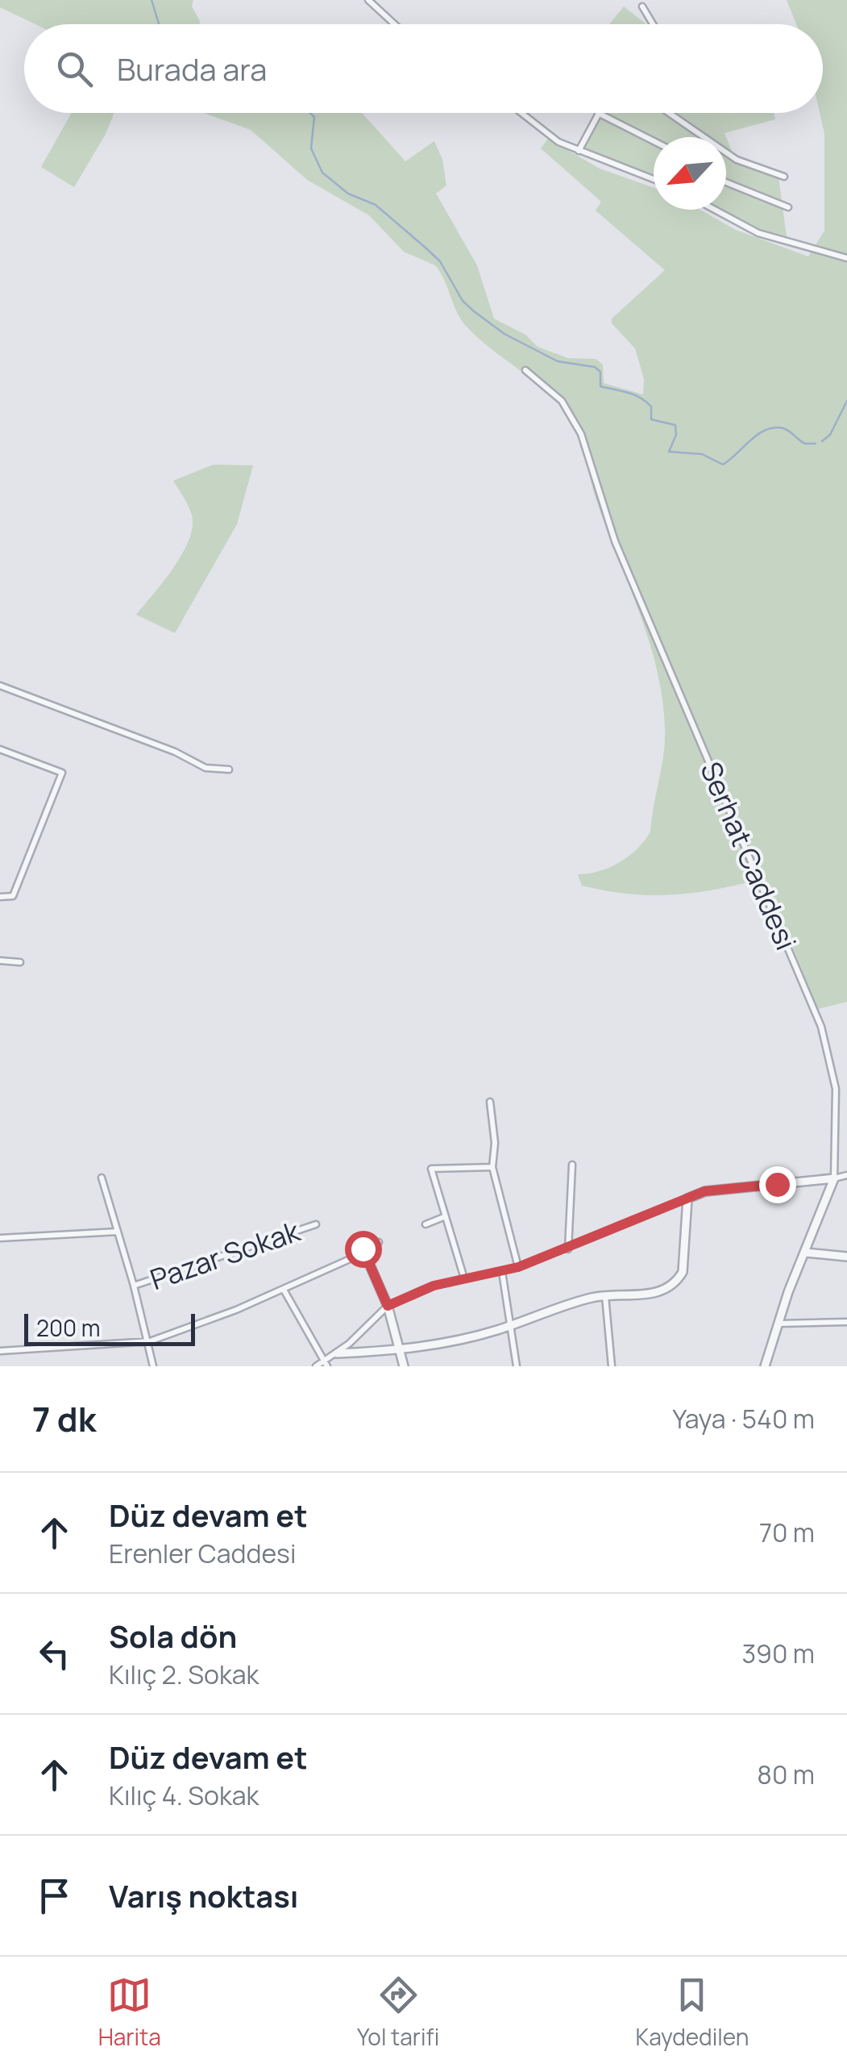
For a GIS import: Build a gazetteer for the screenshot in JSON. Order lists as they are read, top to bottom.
{
  "streets": {
    "street": ["Serhat Caddesi", "Pazar Sokak"]
  },
  "scale_bar": "200 m",
  "north": "bottom left",
  "page": {
    "search": "Burada ara",
    "scale": "200 m",
    "heading": ["7 dk", "Yaya · 540 m"],
    "list": [
      ["Düz devam et", "Erenler Caddesi", "70 m"],
      ["Sola dön", "Kılıç 2. Sokak", "390 m"],
      ["Düz devam et", "Kılıç 4. Sokak", "80 m"],
      "Varış noktası"
    ],
    "nav": ["Harita", "Yol tarifi", "Kaydedilen"]
  }
}
